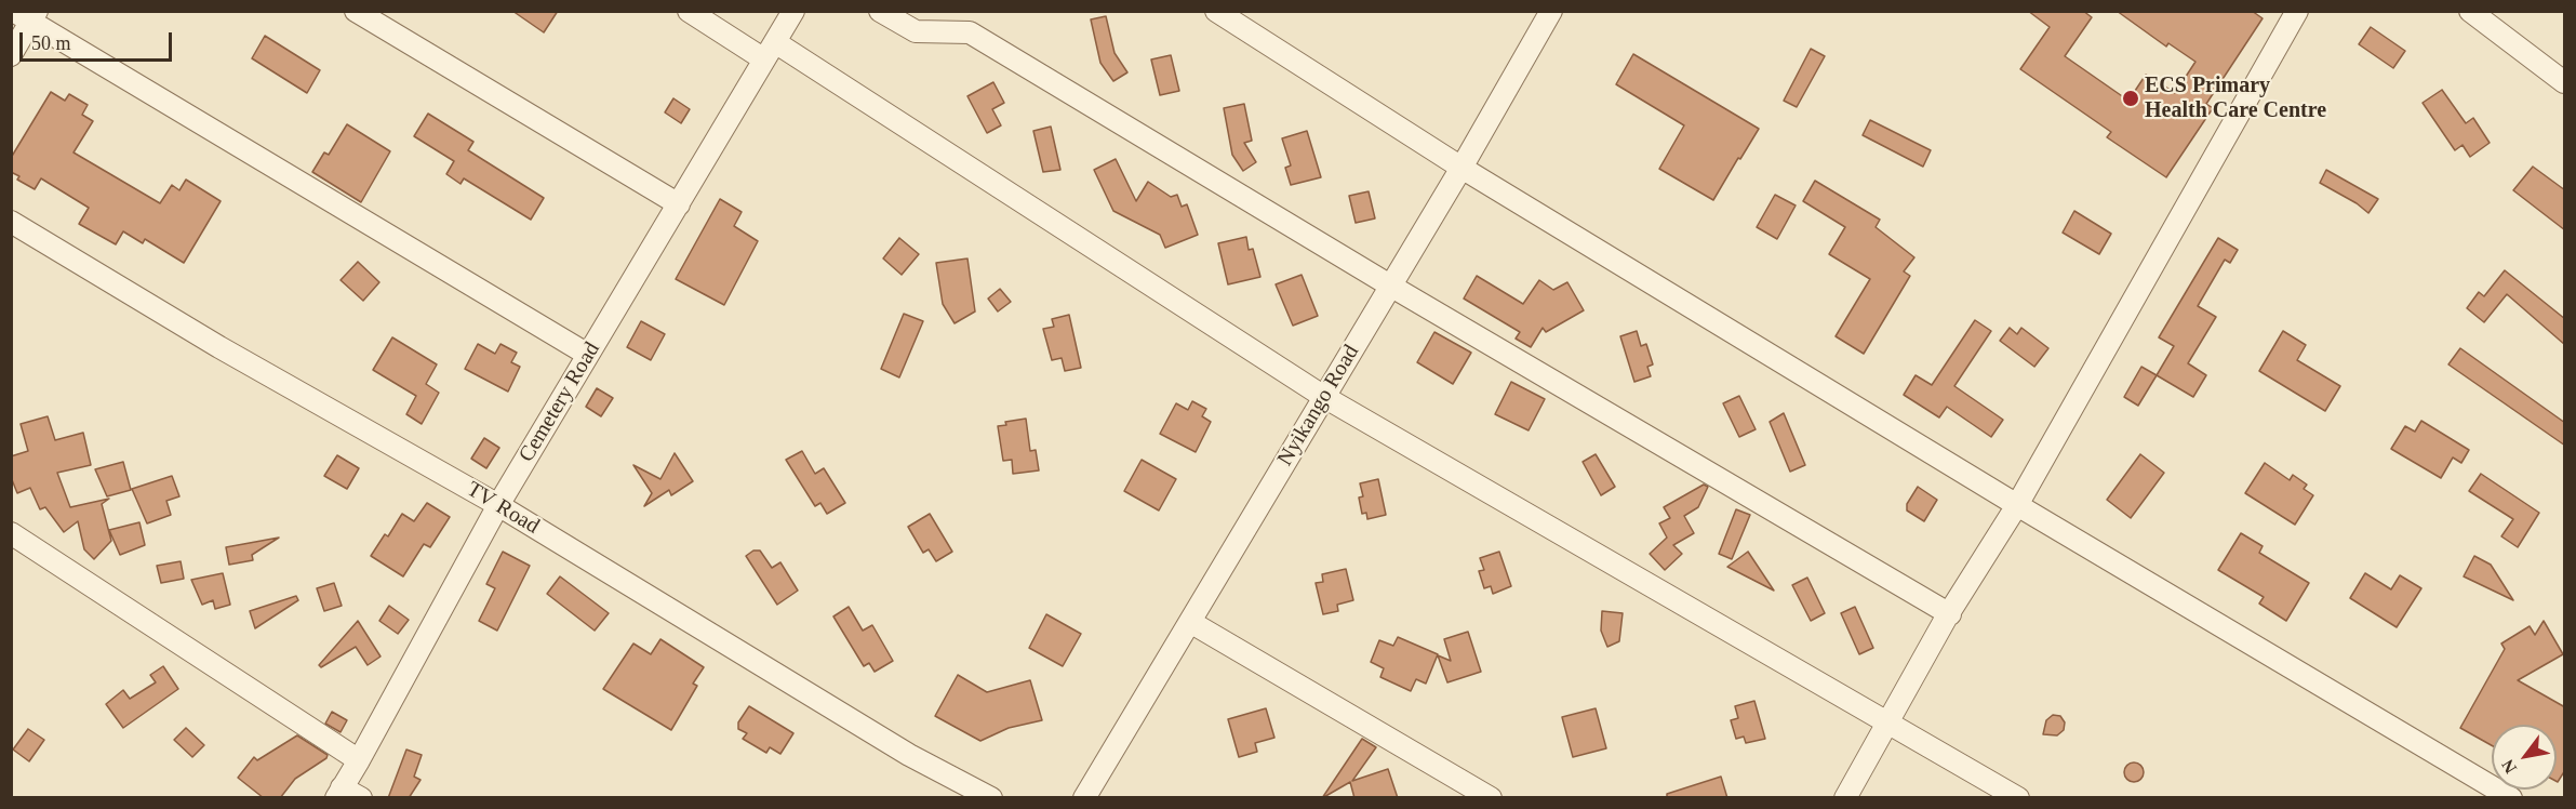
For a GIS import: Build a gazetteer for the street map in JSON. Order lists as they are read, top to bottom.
{
  "streets": {
    "street": ["Cemetery Road", "Nyikango Road", "TV Road"]
  },
  "crossings": [
    ["Cemetery Road", "TV Road"]
  ],
  "places": ["ECS Primary Health Care Centre"],
  "scale_bar": "50 m",
  "north": "bottom left"
}
